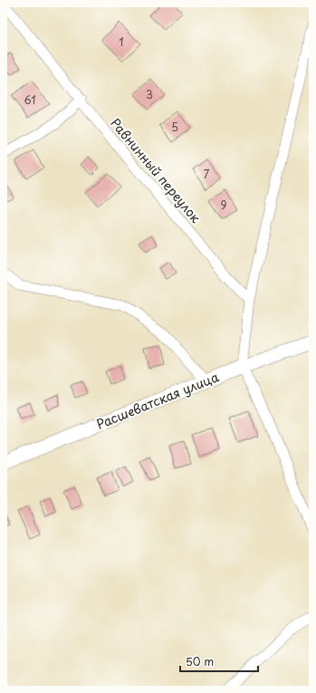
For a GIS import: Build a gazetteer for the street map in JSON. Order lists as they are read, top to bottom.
{
  "streets": {
    "street": ["Равнинный переулок", "Расшеватская улица"]
  },
  "house_numbers": [
    "1",
    "3",
    "61",
    "5",
    "7",
    "9"
  ],
  "scale_bar": "50 m"
}
